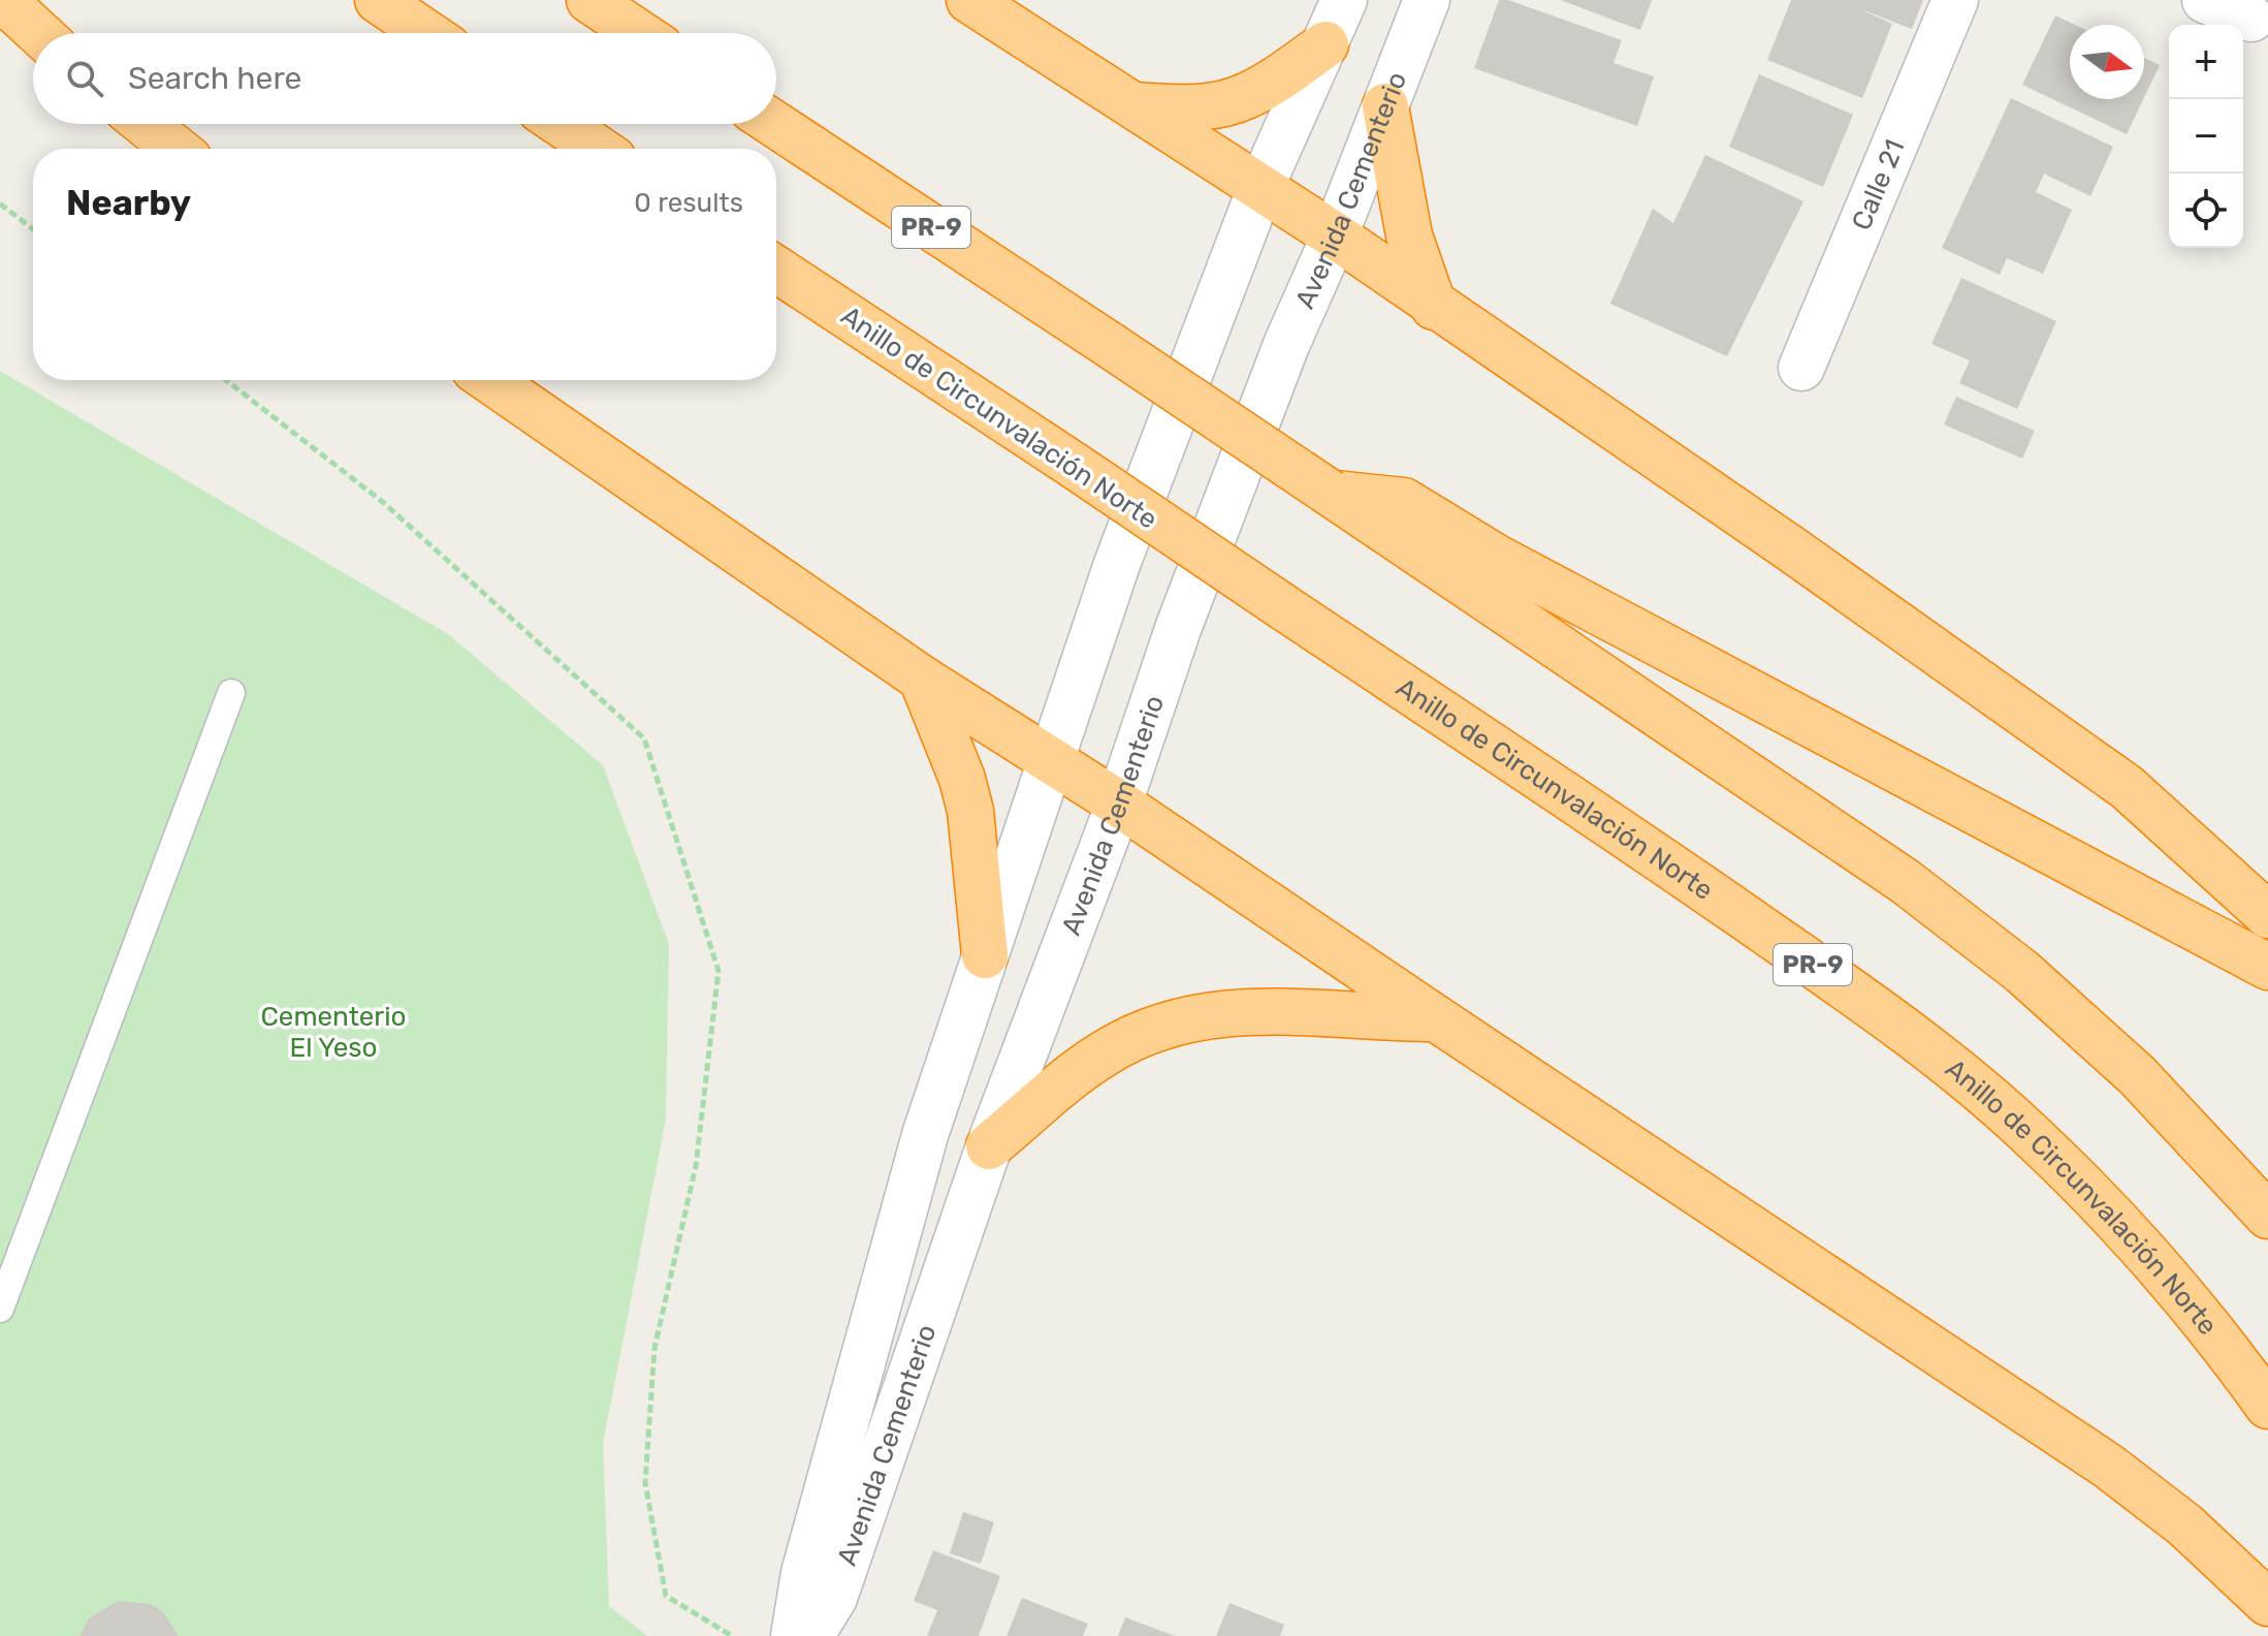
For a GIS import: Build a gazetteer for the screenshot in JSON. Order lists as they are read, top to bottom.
{
  "streets": {
    "highway": ["PR-9", "Anillo de Circunvalación Norte"],
    "street": ["Calle 21", "Avenida Cementerio"]
  },
  "parks": ["Cementerio El Yeso"],
  "north": "right",
  "page": {
    "map_buttons": ["+", "−"],
    "search": "Search here",
    "heading": ["Nearby", "0 results"]
  }
}
